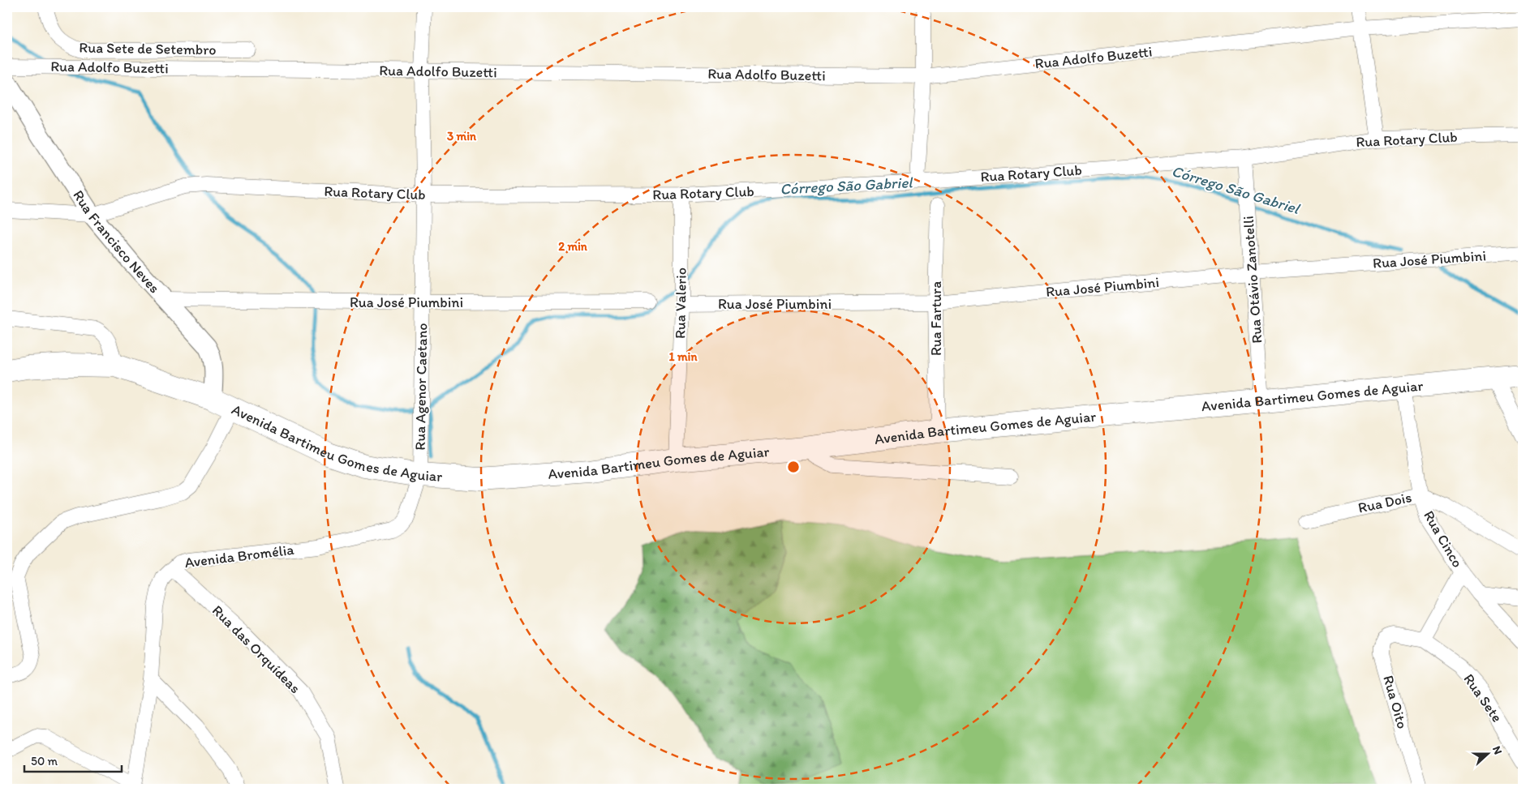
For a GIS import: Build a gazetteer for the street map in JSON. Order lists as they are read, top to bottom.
{
  "streets": {
    "main road": ["Avenida Bartimeu Gomes de Aguiar"],
    "street": [
      "Rua Sete de Setembro",
      "Rua Adolfo Buzetti",
      "Rua Rotary Club",
      "Rua Francisco Neves",
      "Rua José Piumbini",
      "Rua Otávio Zanotelli",
      "Rua Valerio",
      "Rua Fartura",
      "Rua Agenor Caetano",
      "Rua Dois",
      "Rua Cinco",
      "Avenida Bromélia",
      "Rua das Orquídeas",
      "Rua Sete",
      "Rua Oito"
    ]
  },
  "crossings": [
    ["Rua Adolfo Buzetti", "Rua Agenor Caetano"],
    ["Rua Rotary Club", "Rua Francisco Neves"],
    ["Rua Rotary Club", "Rua Otávio Zanotelli"],
    ["Rua Rotary Club", "Rua Valerio"],
    ["Rua Rotary Club", "Rua Agenor Caetano"],
    ["Rua Francisco Neves", "Rua José Piumbini"],
    ["Rua Francisco Neves", "Avenida Bartimeu Gomes de Aguiar"],
    ["Rua José Piumbini", "Rua Otávio Zanotelli"],
    ["Rua José Piumbini", "Rua Valerio"],
    ["Rua José Piumbini", "Rua Fartura"],
    ["Rua José Piumbini", "Rua Agenor Caetano"],
    ["Rua Otávio Zanotelli", "Avenida Bartimeu Gomes de Aguiar"],
    ["Rua Valerio", "Avenida Bartimeu Gomes de Aguiar"],
    ["Rua Fartura", "Avenida Bartimeu Gomes de Aguiar"],
    ["Rua Agenor Caetano", "Avenida Bartimeu Gomes de Aguiar"],
    ["Rua Agenor Caetano", "Avenida Bromélia"],
    ["Avenida Bartimeu Gomes de Aguiar", "Rua Cinco"],
    ["Avenida Bartimeu Gomes de Aguiar", "Avenida Bromélia"],
    ["Rua Dois", "Rua Cinco"],
    ["Avenida Bromélia", "Rua das Orquídeas"],
    ["Rua Sete", "Rua Oito"]
  ],
  "water": ["Córrego São Gabriel"],
  "scale_bar": "50 m",
  "north": "right",
  "rings": ["3 min", "2 min", "1 min"]
}
